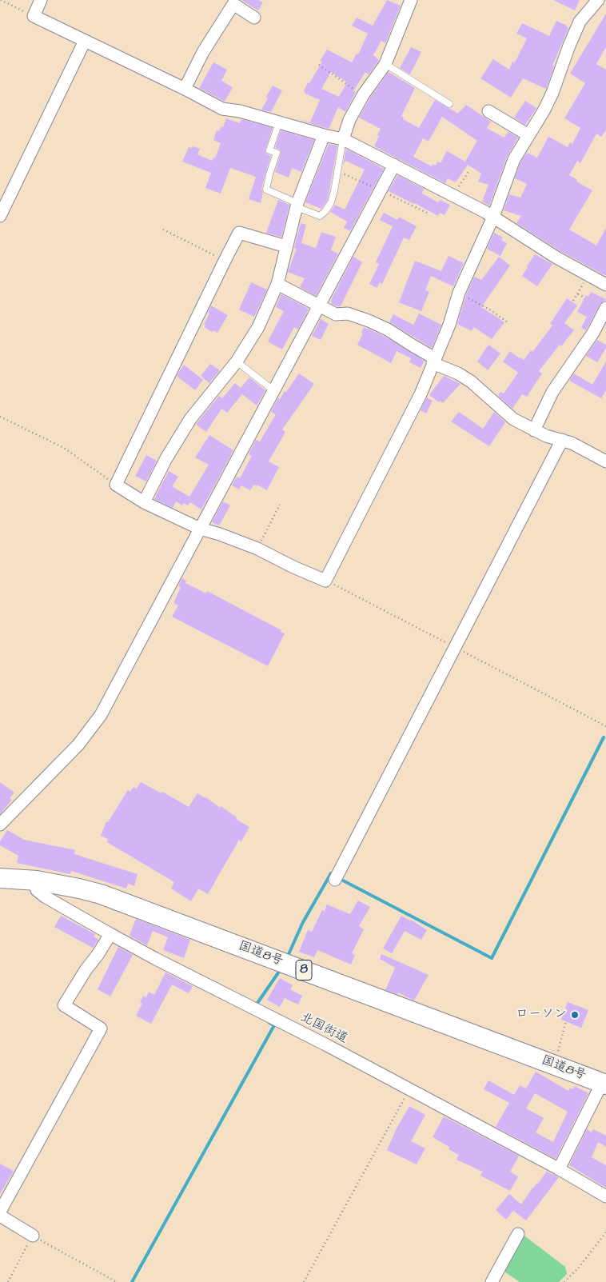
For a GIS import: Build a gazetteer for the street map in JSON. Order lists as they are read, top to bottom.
{
  "streets": {
    "highway": ["国道8号", "8"],
    "street": ["北国街道"]
  },
  "crossings": [
    ["国道8号", "北国街道"]
  ],
  "places": ["ローソン"]
}
